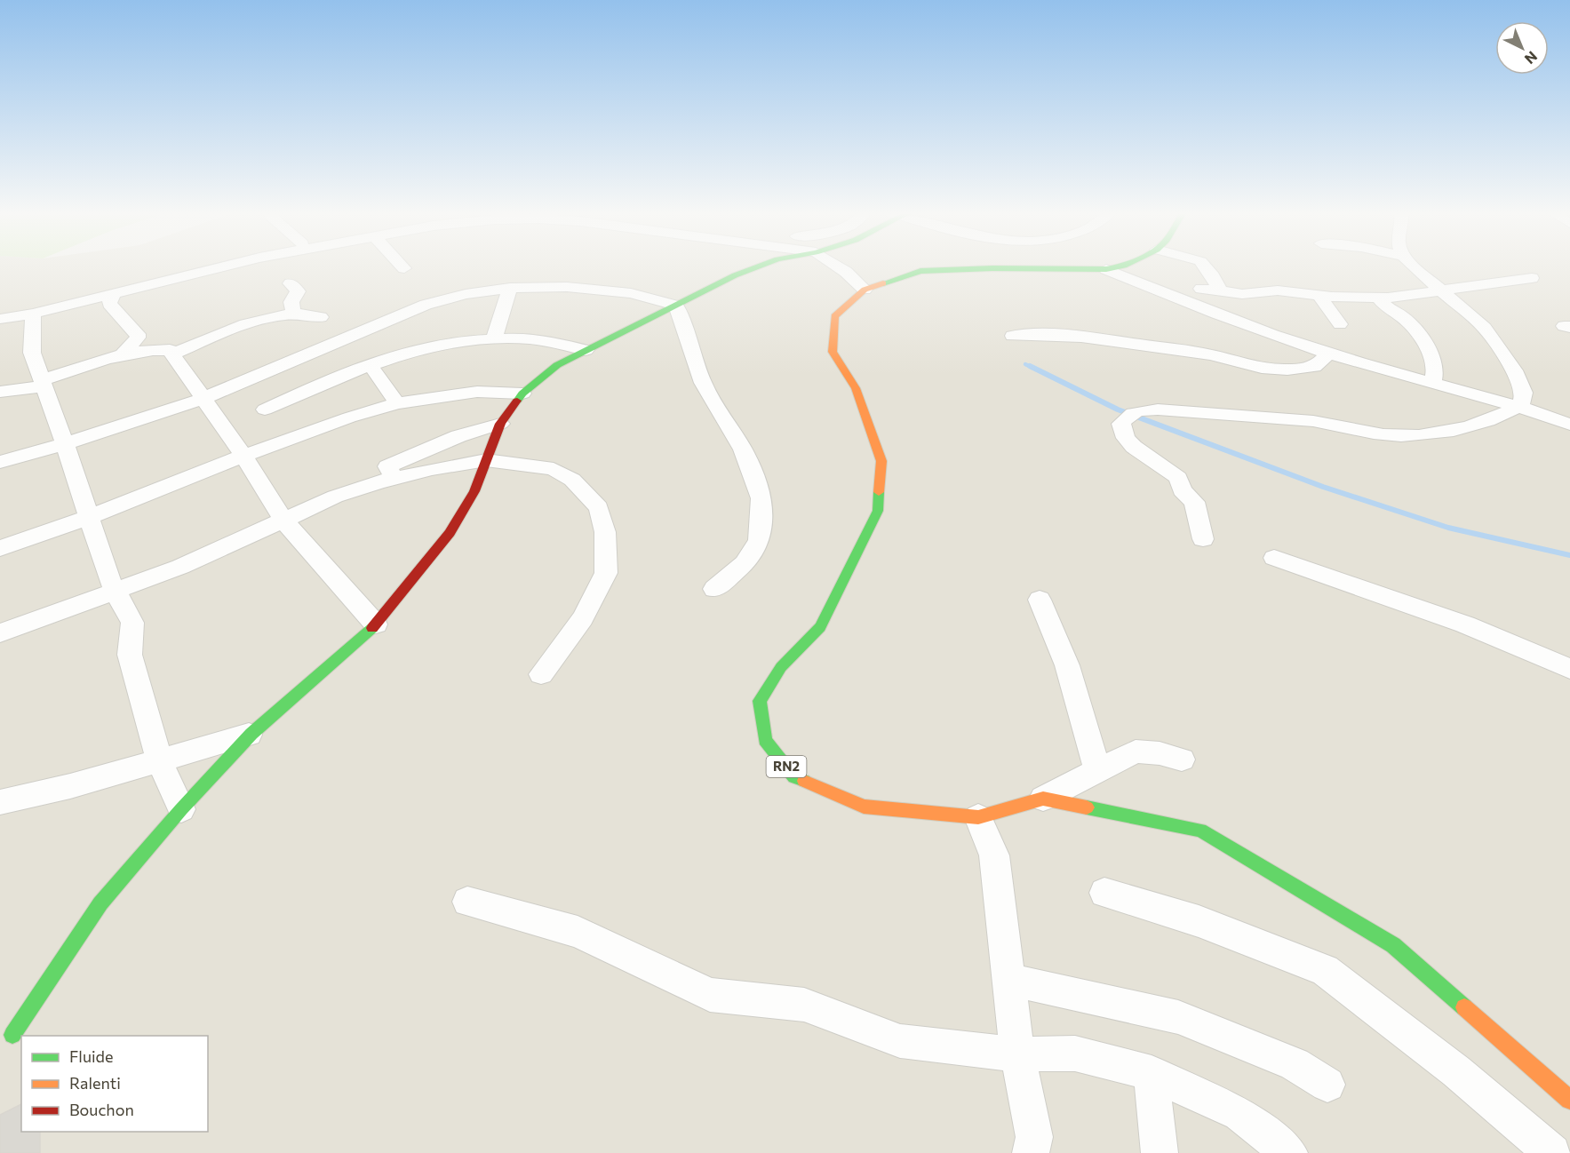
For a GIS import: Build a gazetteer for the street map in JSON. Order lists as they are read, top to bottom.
{
  "streets": {
    "main road": ["RN2"]
  },
  "legend": ["Fluide", "Ralenti", "Bouchon"],
  "north": "bottom right"
}
